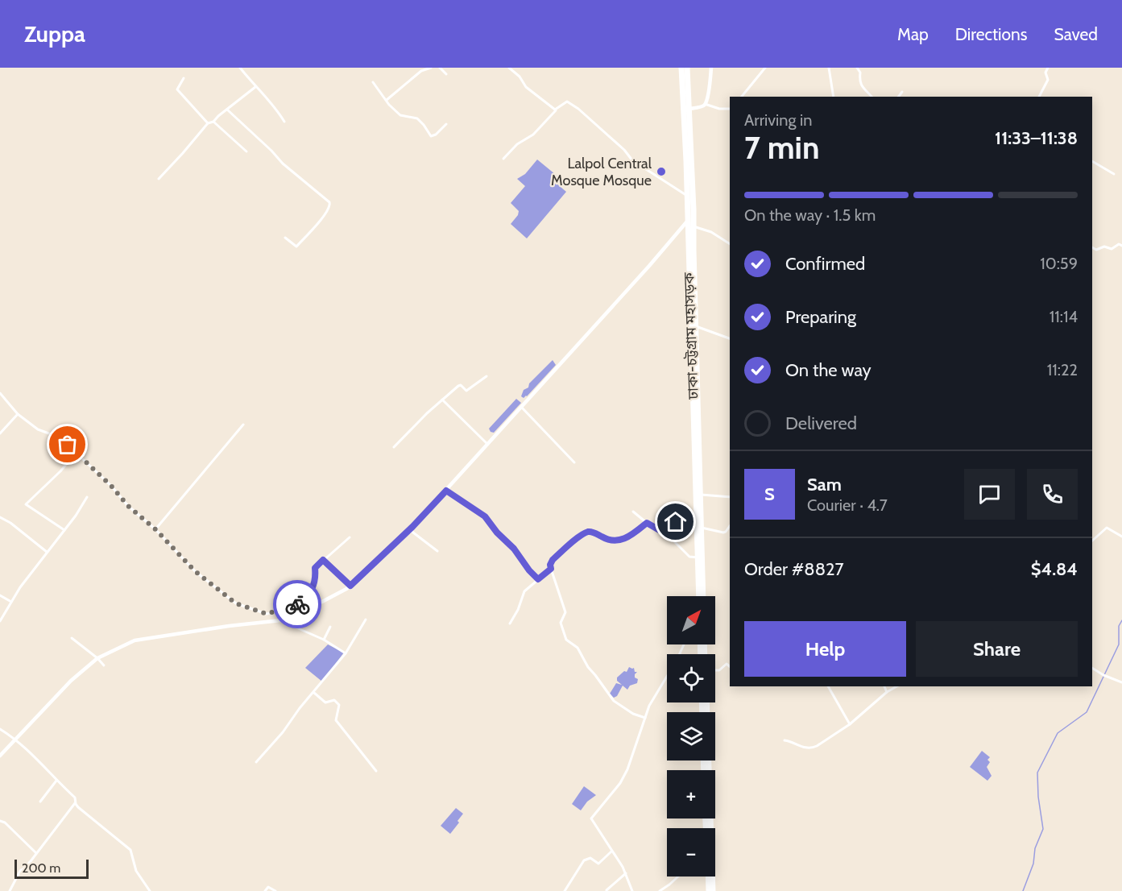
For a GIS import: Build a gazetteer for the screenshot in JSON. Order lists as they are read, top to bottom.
{
  "streets": {
    "highway": ["ঢাকা-চট্টগ্রাম মহাসড়ক"]
  },
  "places": ["Lalpol Central Mosque Mosque"],
  "scale_bar": "200 m",
  "north": "top right",
  "page": {
    "header": "Zuppa",
    "nav": ["Map", "Directions", "Saved"],
    "heading": ["7 min", "Arriving in", "11:33–11:38"],
    "panel": [
      "Sam",
      "Courier · 4.7",
      "Order #8827",
      "$4.84"
    ],
    "bar": "On the way · 1.5 km",
    "list": [
      ["Confirmed", "10:59"],
      ["Preparing", "11:14"],
      ["On the way", "11:22"],
      "Delivered"
    ],
    "round": "S",
    "map_buttons": ["+", "−"],
    "buttons": ["Help", "Share"],
    "scale": "200 m"
  }
}
